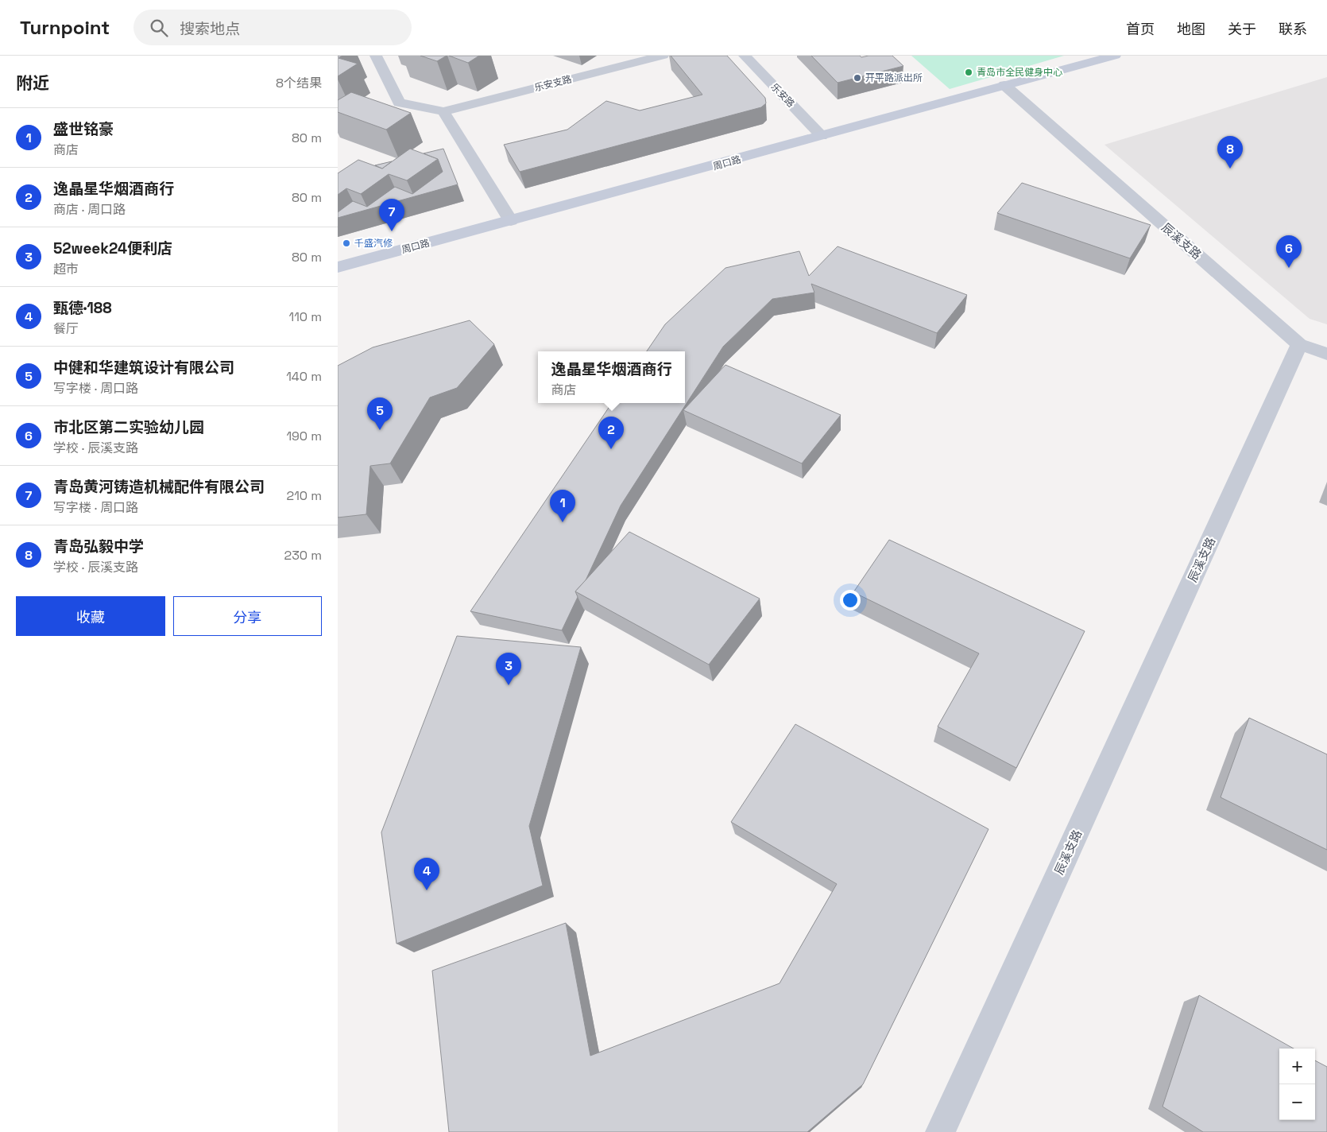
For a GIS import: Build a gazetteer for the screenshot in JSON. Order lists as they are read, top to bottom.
{
  "streets": {
    "main road": ["周口路"],
    "street": ["乐安支路", "乐安路", "辰溪支路"]
  },
  "crossings": [
    ["乐安路", "周口路"],
    ["周口路", "辰溪支路"]
  ],
  "places": ["青岛市全民健身中心", "开平路派出所", "千盛汽修"],
  "page": {
    "header": "Turnpoint",
    "search": "搜索地点",
    "nav": [
      "首页",
      "地图",
      "关于",
      "联系"
    ],
    "heading": ["附近", "8个结果"],
    "list": [
      {
        "mark": "1",
        "name": "盛世铭豪",
        "note": "商店",
        "value": "80 m"
      },
      {
        "mark": "2",
        "name": "逸晶星华烟酒商行",
        "note": "商店 · 周口路",
        "value": "80 m"
      },
      {
        "mark": "3",
        "name": "52week24便利店",
        "note": "超市",
        "value": "80 m"
      },
      {
        "mark": "4",
        "name": "甄德·188",
        "note": "餐厅",
        "value": "110 m"
      },
      {
        "mark": "5",
        "name": "中健和华建筑设计有限公司",
        "note": "写字楼 · 周口路",
        "value": "140 m"
      },
      {
        "mark": "6",
        "name": "市北区第二实验幼儿园",
        "note": "学校 · 辰溪支路",
        "value": "190 m"
      },
      {
        "mark": "7",
        "name": "青岛黄河铸造机械配件有限公司",
        "note": "写字楼 · 周口路",
        "value": "210 m"
      },
      {
        "mark": "8",
        "name": "青岛弘毅中学",
        "note": "学校 · 辰溪支路",
        "value": "230 m"
      }
    ],
    "pins": [
      "8",
      "7",
      "6",
      "5",
      "2",
      "1",
      "3",
      "4"
    ],
    "popup": ["逸晶星华烟酒商行", "商店"],
    "buttons": ["收藏", "分享"],
    "map_buttons": ["+", "−"]
  }
}
